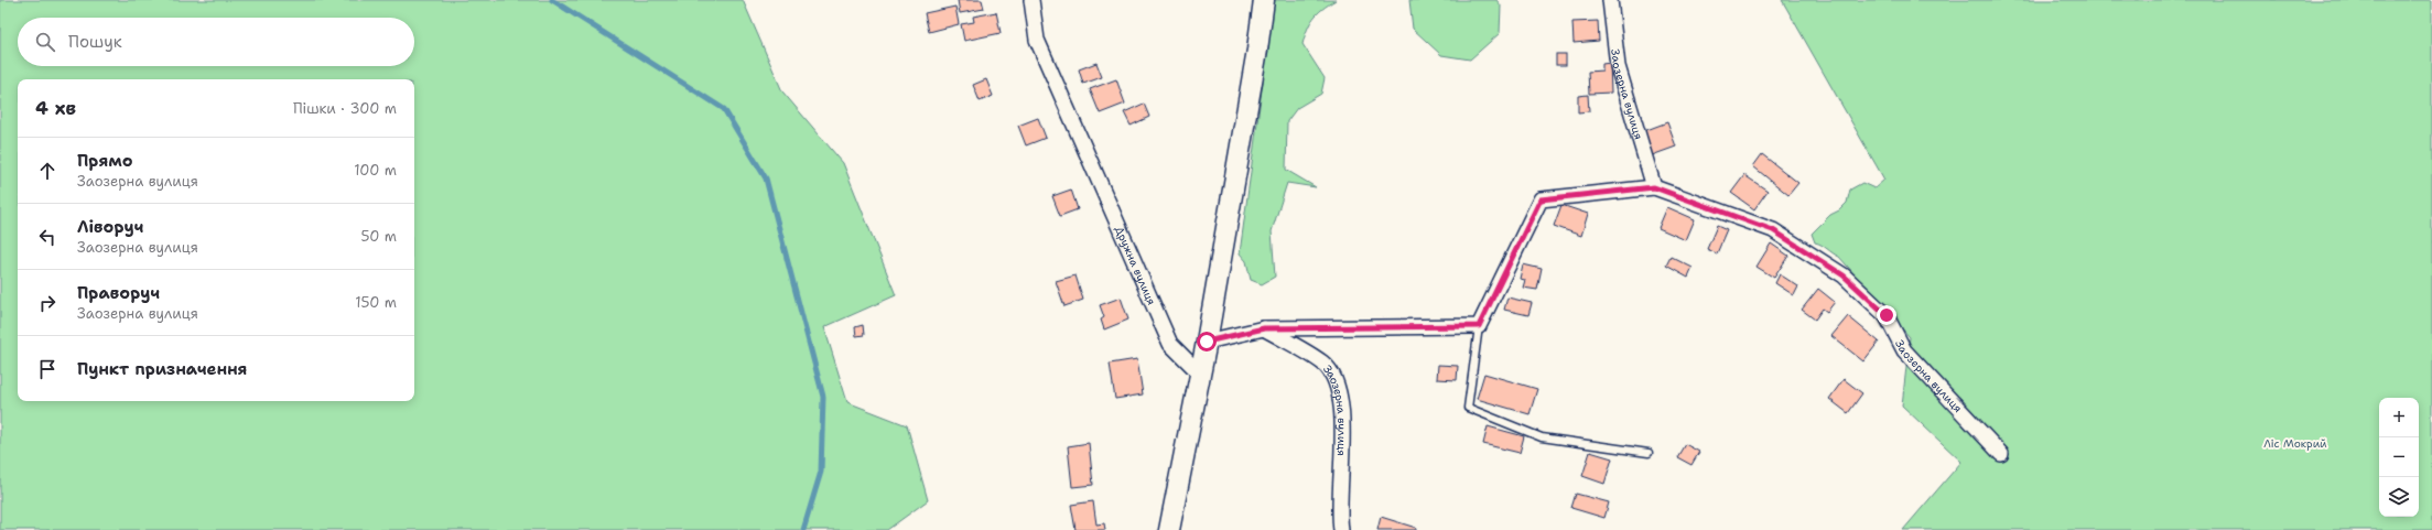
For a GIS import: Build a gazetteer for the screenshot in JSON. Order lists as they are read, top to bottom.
{
  "streets": {
    "street": ["Заозерна вулиця", "Дружна вулиця"]
  },
  "parks": ["Ліс Мокрий"],
  "page": {
    "search": "Пошук",
    "heading": ["4 хв", "Пішки · 300 m"],
    "list": [
      ["Прямо", "Заозерна вулиця", "100 m"],
      ["Ліворуч", "Заозерна вулиця", "50 m"],
      ["Праворуч", "Заозерна вулиця", "150 m"],
      "Пункт призначення"
    ],
    "map_buttons": ["+", "−"]
  }
}
